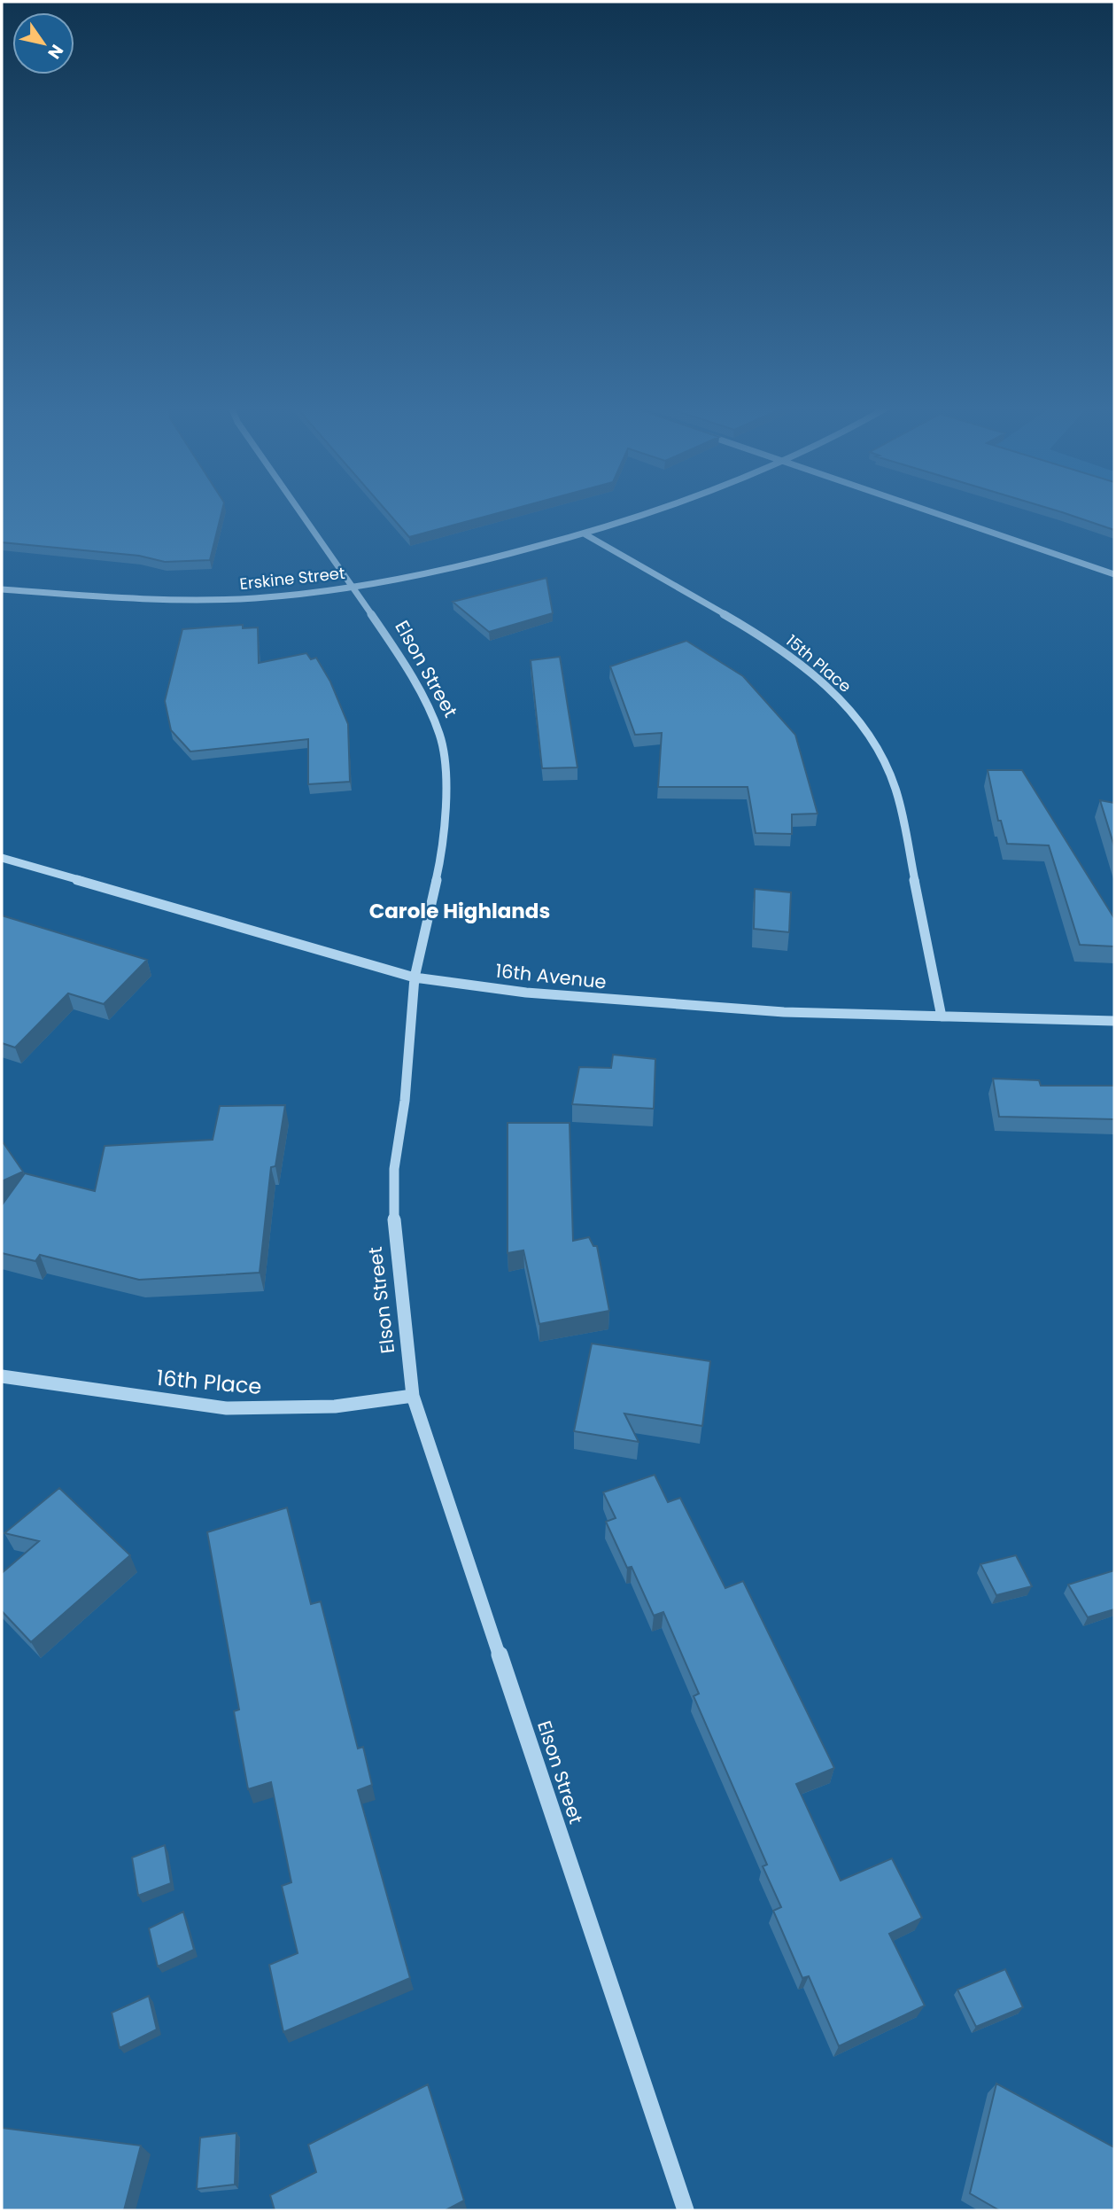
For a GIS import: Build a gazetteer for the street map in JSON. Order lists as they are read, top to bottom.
{
  "streets": {
    "street": [
      "Erskine Street",
      "15th Place",
      "Elson Street",
      "16th Avenue",
      "16th Place"
    ]
  },
  "crossings": [
    ["Erskine Street", "15th Place"],
    ["Erskine Street", "Elson Street"],
    ["15th Place", "16th Avenue"],
    ["Elson Street", "16th Avenue"],
    ["Elson Street", "16th Place"]
  ],
  "districts": ["Carole Highlands"],
  "north": "bottom right"
}
